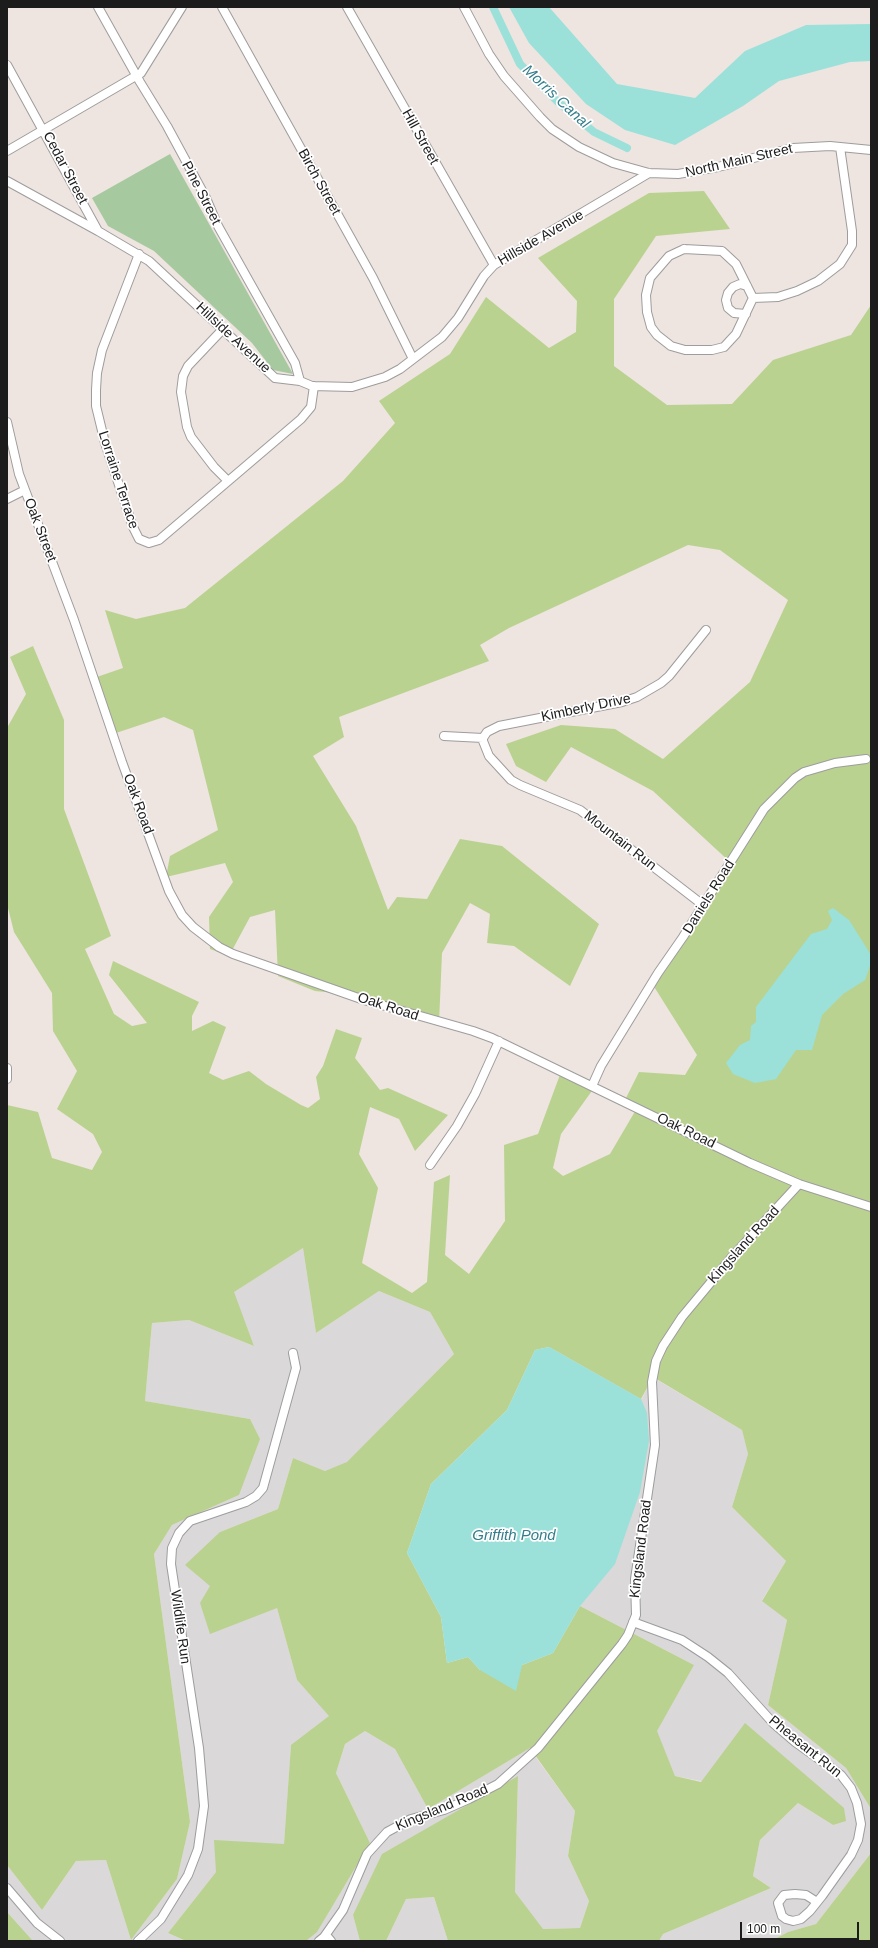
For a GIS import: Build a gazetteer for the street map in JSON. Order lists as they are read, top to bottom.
{
  "streets": {
    "street": [
      "Hill Street",
      "North Main Street",
      "Cedar Street",
      "Birch Street",
      "Pine Street",
      "Hillside Avenue",
      "Lorraine Terrace",
      "Oak Street",
      "Kimberly Drive",
      "Oak Road",
      "Mountain Run",
      "Daniels Road",
      "Kingsland Road",
      "Wildlife Run",
      "Pheasant Run"
    ]
  },
  "crossings": [
    ["Hill Street", "Hillside Avenue"],
    ["North Main Street", "Hillside Avenue"],
    ["Birch Street", "Hillside Avenue"],
    ["Pine Street", "Hillside Avenue"],
    ["Hillside Avenue", "Lorraine Terrace"],
    ["Oak Street", "Oak Road"],
    ["Kimberly Drive", "Mountain Run"],
    ["Oak Road", "Daniels Road"],
    ["Oak Road", "Kingsland Road"],
    ["Mountain Run", "Daniels Road"],
    ["Kingsland Road", "Pheasant Run"]
  ],
  "water": ["Morris Canal", "Griffith Pond"],
  "scale_bar": "100 m"
}
